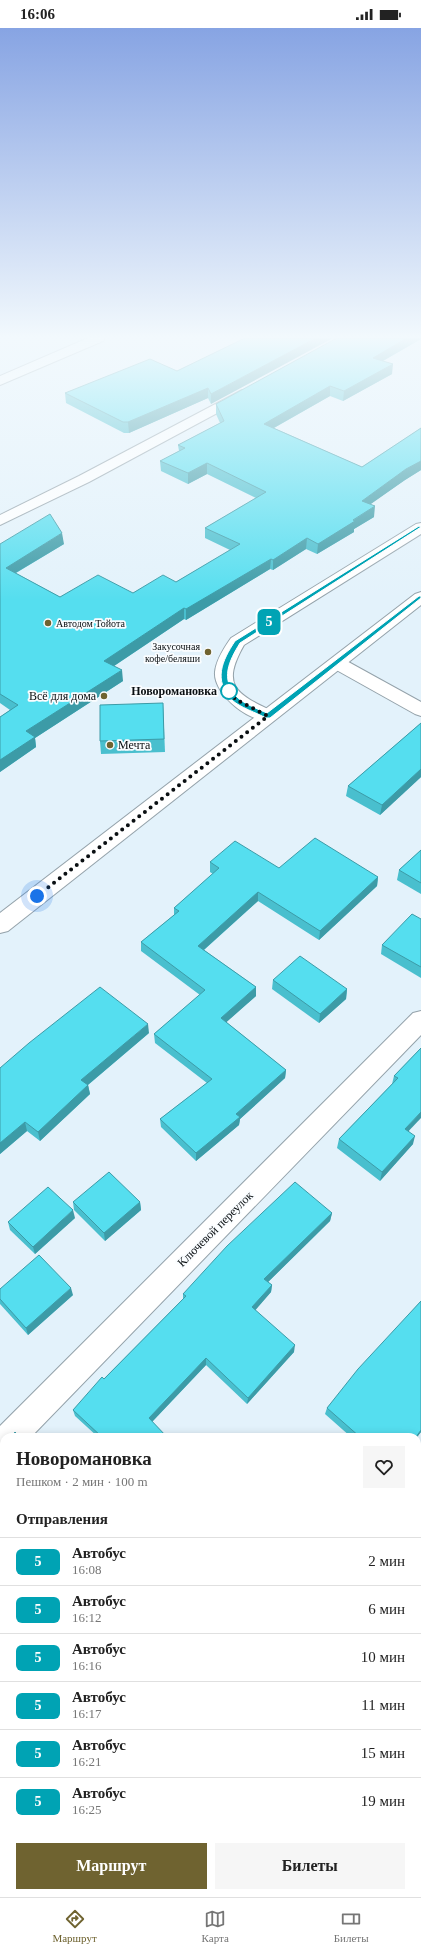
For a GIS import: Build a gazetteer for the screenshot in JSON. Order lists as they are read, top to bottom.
{
  "streets": {
    "street": ["Ключевой переулок"]
  },
  "places": [
    "Автодом Тойота",
    "Закусочная кофе/беляши",
    "Новоромановка",
    "Всё для дома",
    "Мечта"
  ],
  "lines": ["bus line 5"],
  "page": {
    "status": "16:06",
    "on_map": "5",
    "heading": [
      ["Новоромановка", "Пешком · 2 мин · 100 m"],
      "Отправления"
    ],
    "list": [
      {
        "mark": "5",
        "name": "Автобус",
        "note": "16:08",
        "value": "2 мин"
      },
      {
        "mark": "5",
        "name": "Автобус",
        "note": "16:12",
        "value": "6 мин"
      },
      {
        "mark": "5",
        "name": "Автобус",
        "note": "16:16",
        "value": "10 мин"
      },
      {
        "mark": "5",
        "name": "Автобус",
        "note": "16:17",
        "value": "11 мин"
      },
      {
        "mark": "5",
        "name": "Автобус",
        "note": "16:21",
        "value": "15 мин"
      },
      {
        "mark": "5",
        "name": "Автобус",
        "note": "16:25",
        "value": "19 мин"
      }
    ],
    "buttons": ["Маршрут", "Билеты"],
    "tabs": ["Маршрут", "Карта", "Билеты"]
  }
}
